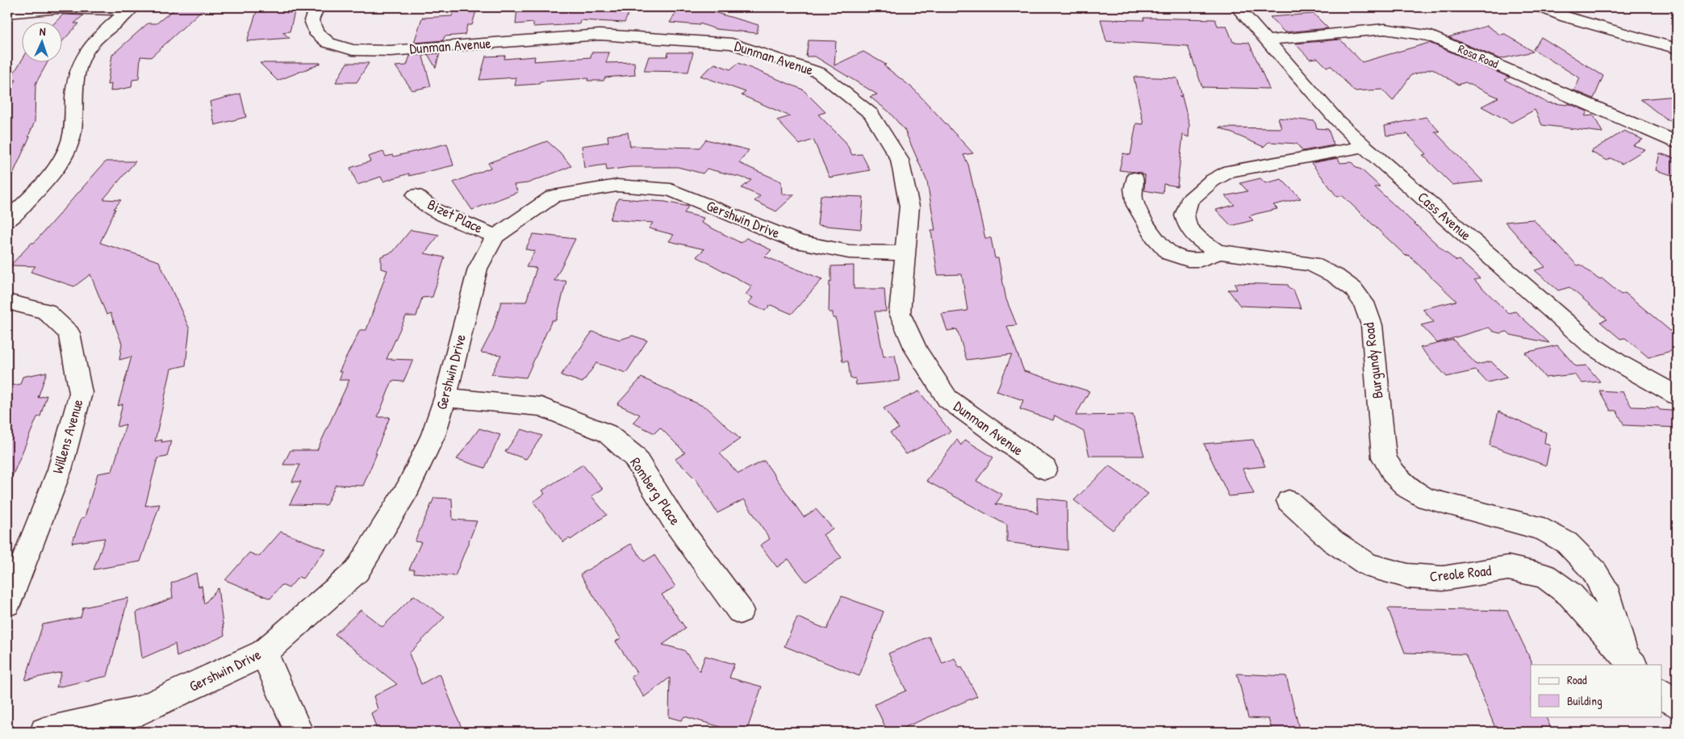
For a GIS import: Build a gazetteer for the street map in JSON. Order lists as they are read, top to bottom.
{
  "streets": {
    "street": [
      "Dunman Avenue",
      "Rosa Road",
      "Bizet Place",
      "Cass Avenue",
      "Gershwin Drive",
      "Burgundy Road",
      "Willens Avenue",
      "Romberg Place",
      "Creole Road"
    ]
  },
  "crossings": [
    ["Dunman Avenue", "Gershwin Drive"],
    ["Rosa Road", "Cass Avenue"],
    ["Bizet Place", "Gershwin Drive"],
    ["Cass Avenue", "Burgundy Road"],
    ["Gershwin Drive", "Romberg Place"],
    ["Burgundy Road", "Creole Road"]
  ],
  "legend": ["Road", "Building"],
  "north": "top"
}
